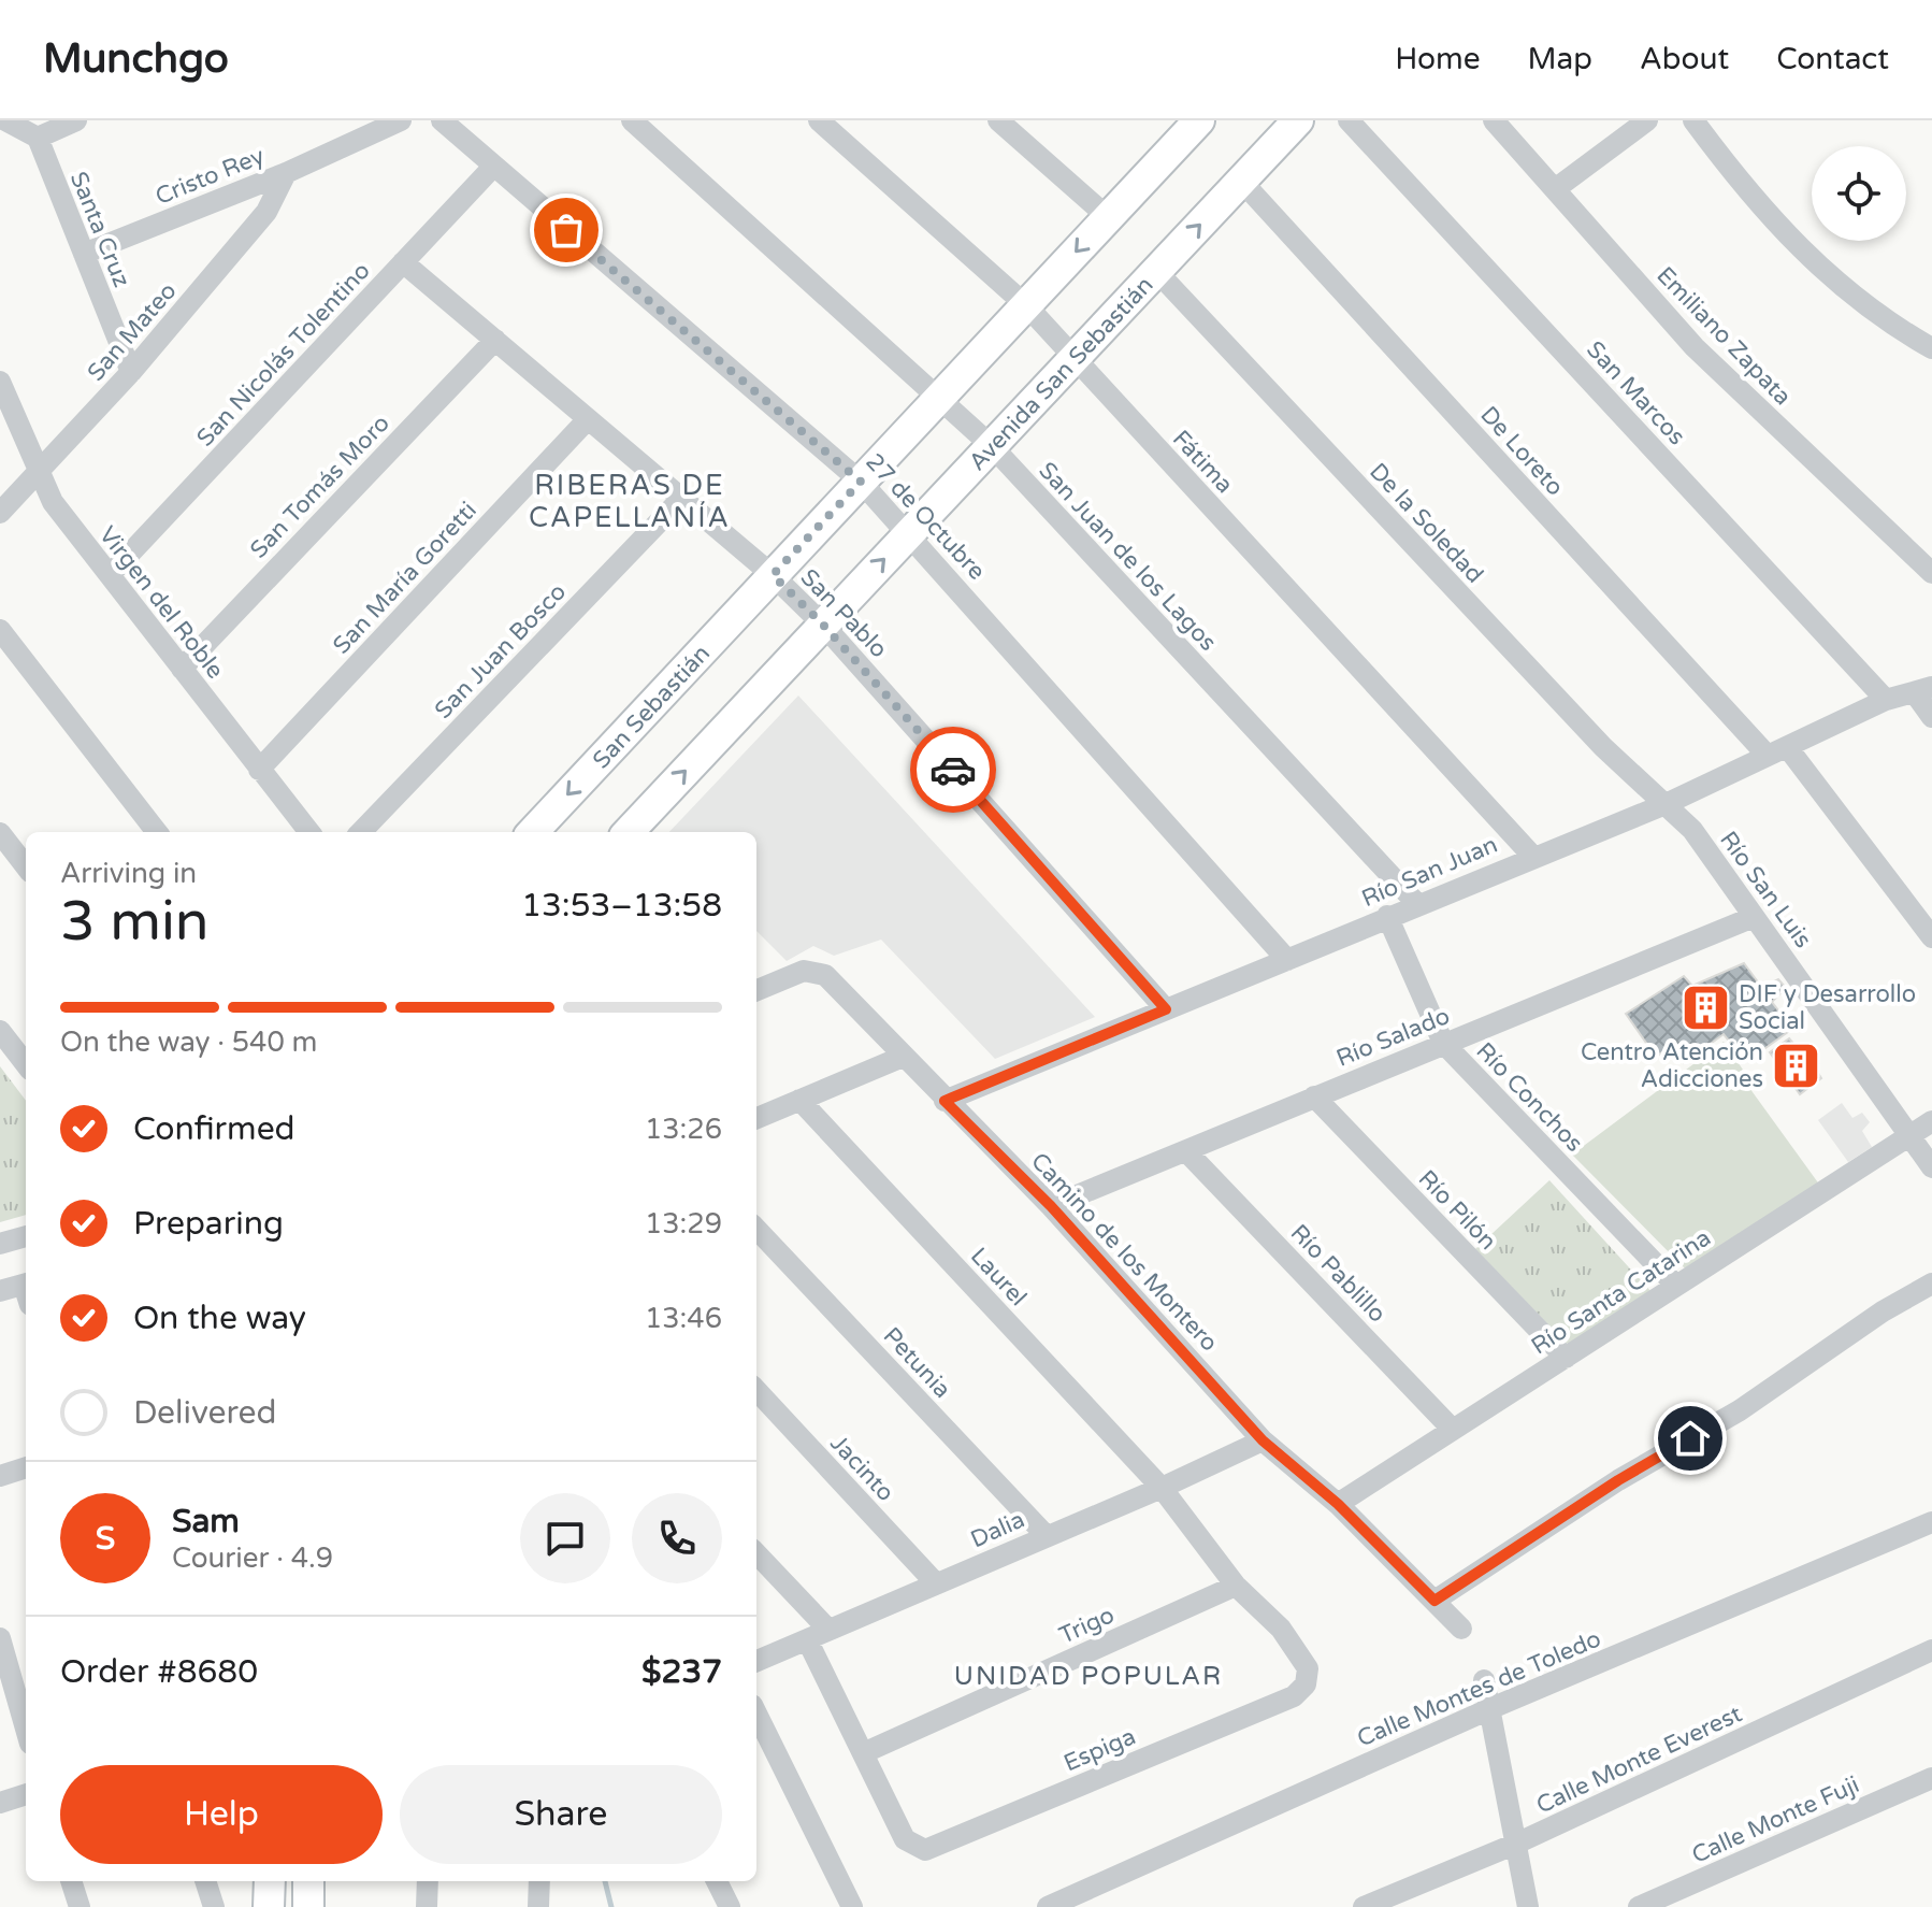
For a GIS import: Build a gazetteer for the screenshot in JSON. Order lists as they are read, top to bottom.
{
  "streets": {
    "main road": ["Avenida San Sebastián", "San Sebastián"],
    "street": [
      "Cristo Rey",
      "Santa Cruz",
      "San Mateo",
      "Emiliano Zapata",
      "San Nicolás Tolentino",
      "San Marcos",
      "De Loreto",
      "Fátima",
      "San Tomás Moro",
      "27 de Octubre",
      "De la Soledad",
      "San Juan de los Lagos",
      "San María Goretti",
      "Virgen del Roble",
      "San Pablo",
      "San Juan Bosco",
      "Río San Juan",
      "Río San Luis",
      "Río Salado",
      "Río Conchos",
      "Río Pilón",
      "Camino de los Montero",
      "Río Pablillo",
      "Laurel",
      "Río Santa Catarina",
      "Petunia",
      "Jacinto",
      "Dalia",
      "Trigo",
      "Calle Montes de Toledo",
      "Espiga",
      "Calle Monte Everest",
      "Calle Monte Fuji"
    ]
  },
  "crossings": [
    ["Cristo Rey", "Santa Cruz"],
    ["Cristo Rey", "San Mateo"],
    ["Santa Cruz", "San Mateo"],
    ["San Mateo", "Virgen del Roble"],
    ["San Nicolás Tolentino", "27 de Octubre"],
    ["San Nicolás Tolentino", "Virgen del Roble"],
    ["San Nicolás Tolentino", "San Pablo"],
    ["Avenida San Sebastián", "De Loreto"],
    ["Avenida San Sebastián", "Fátima"],
    ["Avenida San Sebastián", "27 de Octubre"],
    ["Avenida San Sebastián", "De la Soledad"],
    ["Avenida San Sebastián", "San Juan de los Lagos"],
    ["Avenida San Sebastián", "San Pablo"],
    ["San Marcos", "Río San Juan"],
    ["De Loreto", "Río San Juan"],
    ["Fátima", "Río San Juan"],
    ["San Tomás Moro", "Virgen del Roble"],
    ["San Tomás Moro", "San Pablo"],
    ["27 de Octubre", "Río San Juan"],
    ["De la Soledad", "Río San Juan"],
    ["De la Soledad", "Río San Luis"],
    ["San Juan de los Lagos", "Río San Juan"],
    ["San María Goretti", "Virgen del Roble"],
    ["San María Goretti", "San Pablo"],
    ["San Pablo", "San Juan Bosco"],
    ["San Pablo", "San Sebastián"],
    ["San Pablo", "Río San Juan"],
    ["Río San Juan", "Río San Luis"],
    ["Río San Juan", "Río Conchos"],
    ["Río San Juan", "Camino de los Montero"],
    ["Río San Luis", "Río Salado"],
    ["Río San Luis", "Río Santa Catarina"],
    ["Río Salado", "Río Conchos"],
    ["Río Salado", "Río Pilón"],
    ["Río Salado", "Camino de los Montero"],
    ["Río Salado", "Río Pablillo"],
    ["Río Conchos", "Río Santa Catarina"],
    ["Río Pilón", "Río Santa Catarina"],
    ["Camino de los Montero", "Río Santa Catarina"],
    ["Camino de los Montero", "Dalia"],
    ["Río Pablillo", "Río Santa Catarina"],
    ["Laurel", "Dalia"],
    ["Laurel", "Trigo"],
    ["Laurel", "Espiga"],
    ["Petunia", "Dalia"],
    ["Jacinto", "Dalia"],
    ["Trigo", "Espiga"]
  ],
  "districts": ["RIBERAS DE CAPELLANÍA", "UNIDAD POPULAR"],
  "places": {
    "building": ["DIF y Desarrollo Social", "Centro Atención Adicciones"]
  },
  "page": {
    "header": "Munchgo",
    "nav": [
      "Home",
      "Map",
      "About",
      "Contact"
    ],
    "heading": ["3 min", "Arriving in", "13:53–13:58"],
    "panel": [
      "Sam",
      "Courier · 4.9",
      "Order #8680",
      "$237"
    ],
    "bar": "On the way · 540 m",
    "list": [
      ["Confirmed", "13:26"],
      ["Preparing", "13:29"],
      ["On the way", "13:46"],
      "Delivered"
    ],
    "round": "S",
    "buttons": ["Help", "Share"]
  }
}
